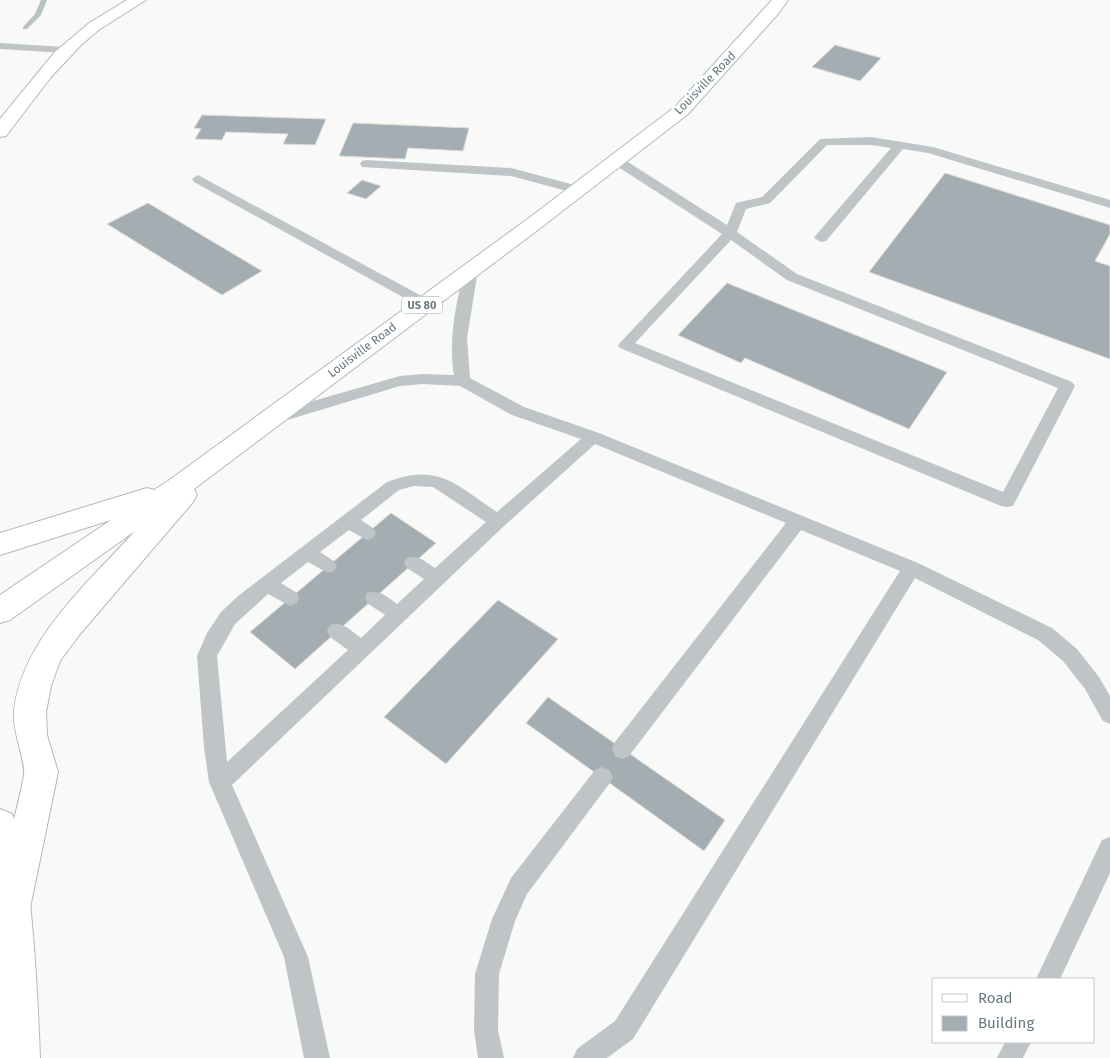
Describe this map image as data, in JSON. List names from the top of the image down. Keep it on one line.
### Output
{"streets":{"main road":["Louisville Road","US 80"]},"legend":["Road","Building"]}
